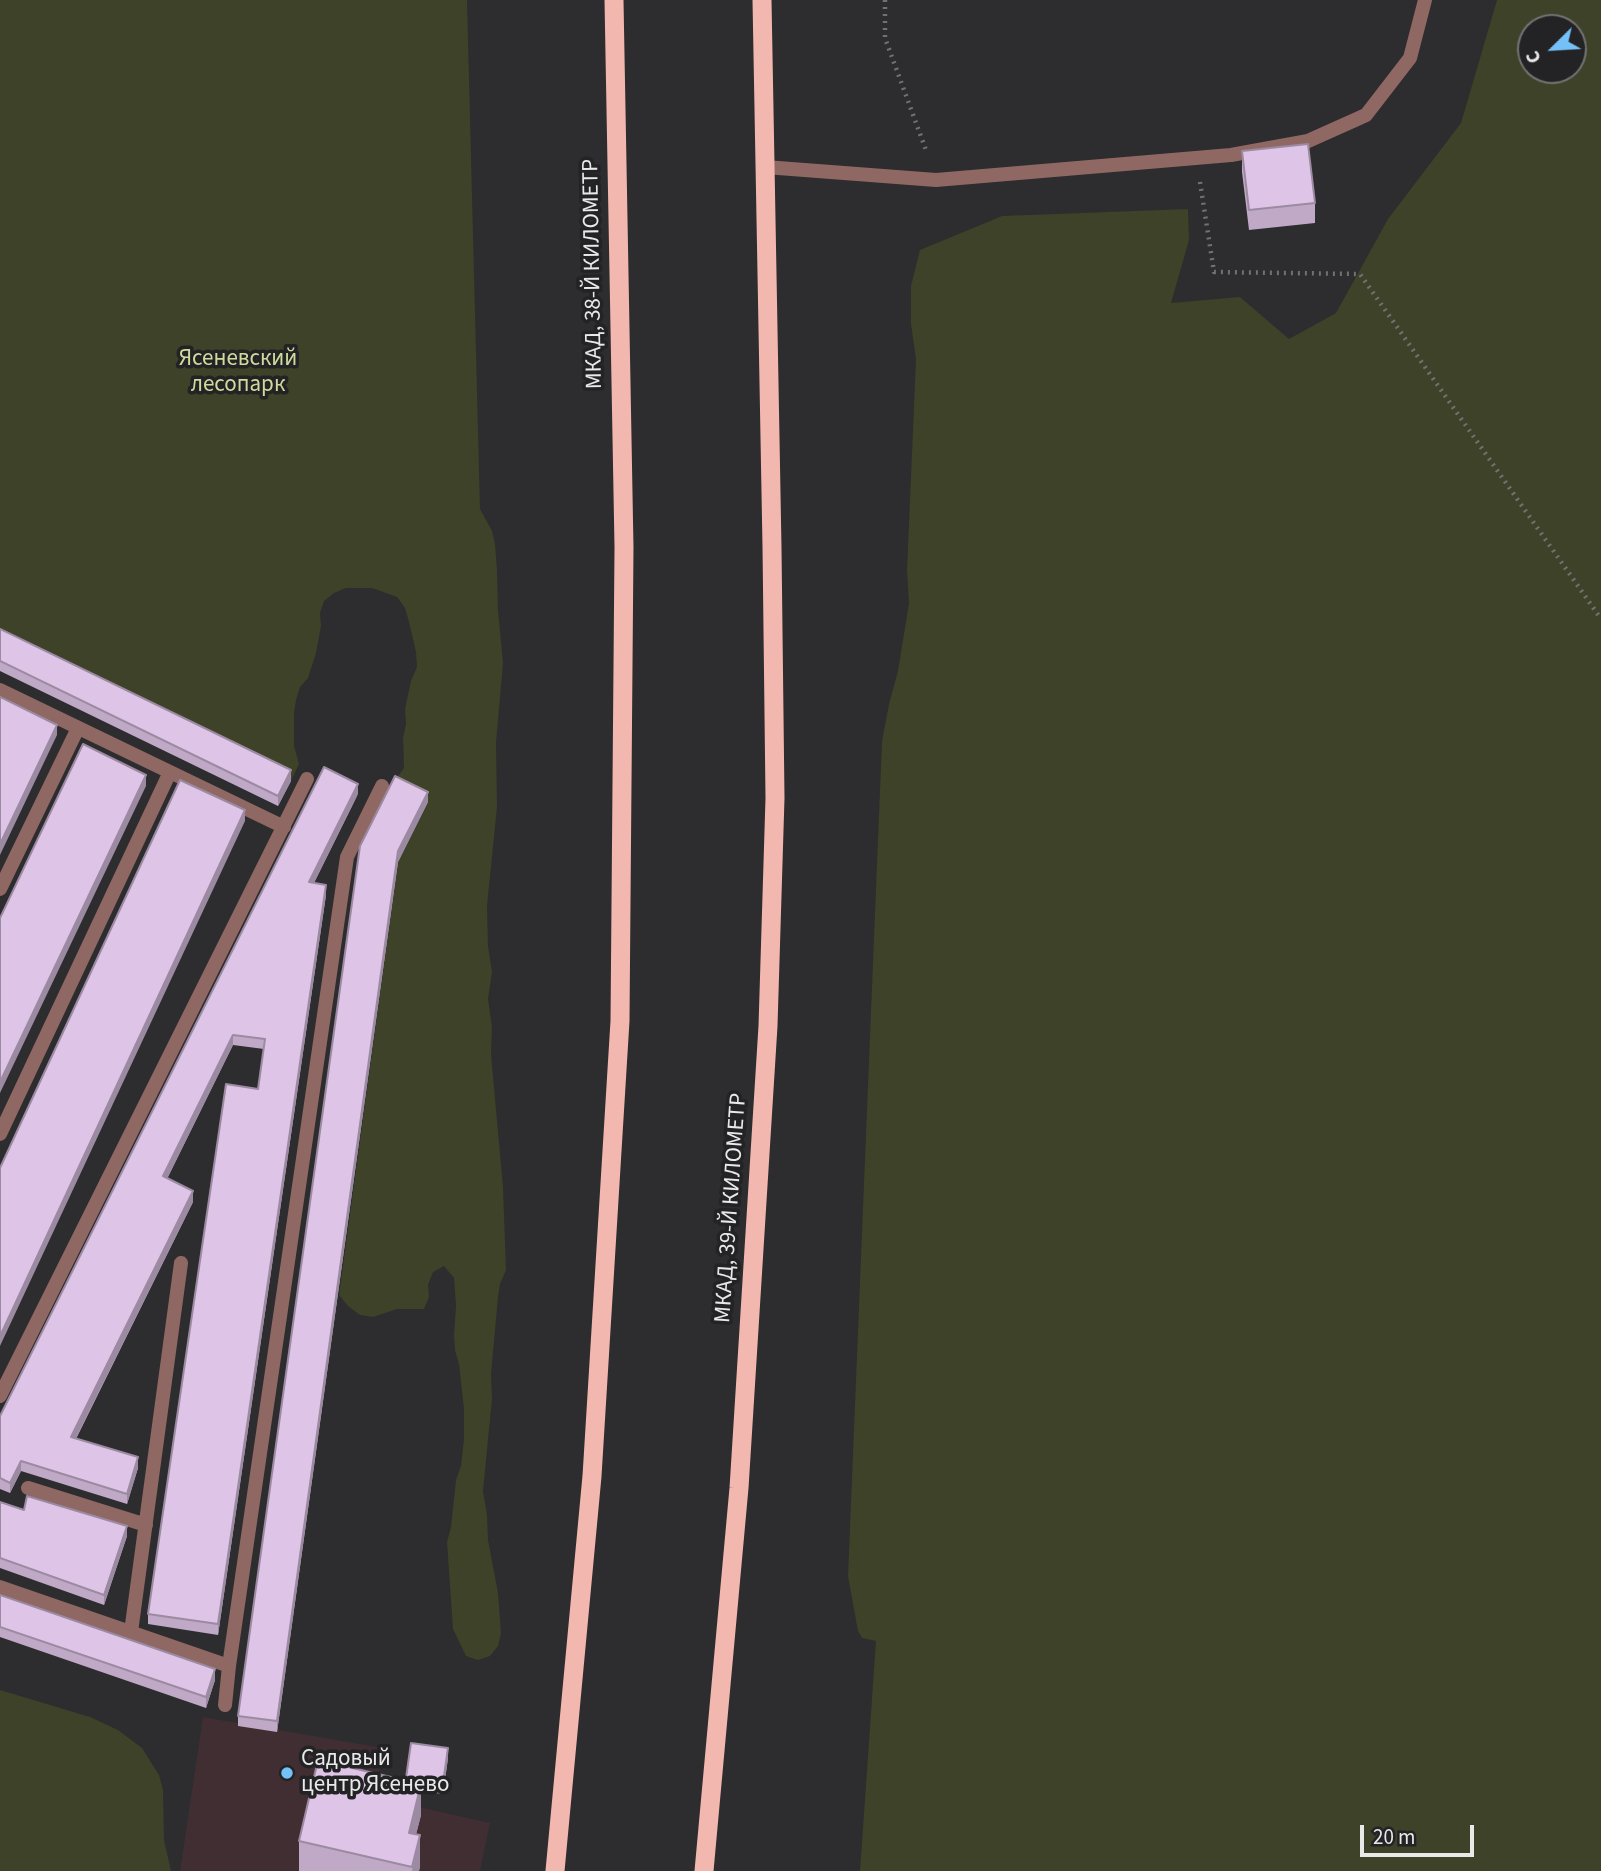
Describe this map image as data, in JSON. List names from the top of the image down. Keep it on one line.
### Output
{"streets":{"highway":["МКАД, 38-Й КИЛОМЕТР","МКАД, 39-Й КИЛОМЕТР"]},"parks":["Ясеневский лесопарк"],"places":["Садовый центр Ясенево"],"scale_bar":"20 m","north":"bottom left"}
